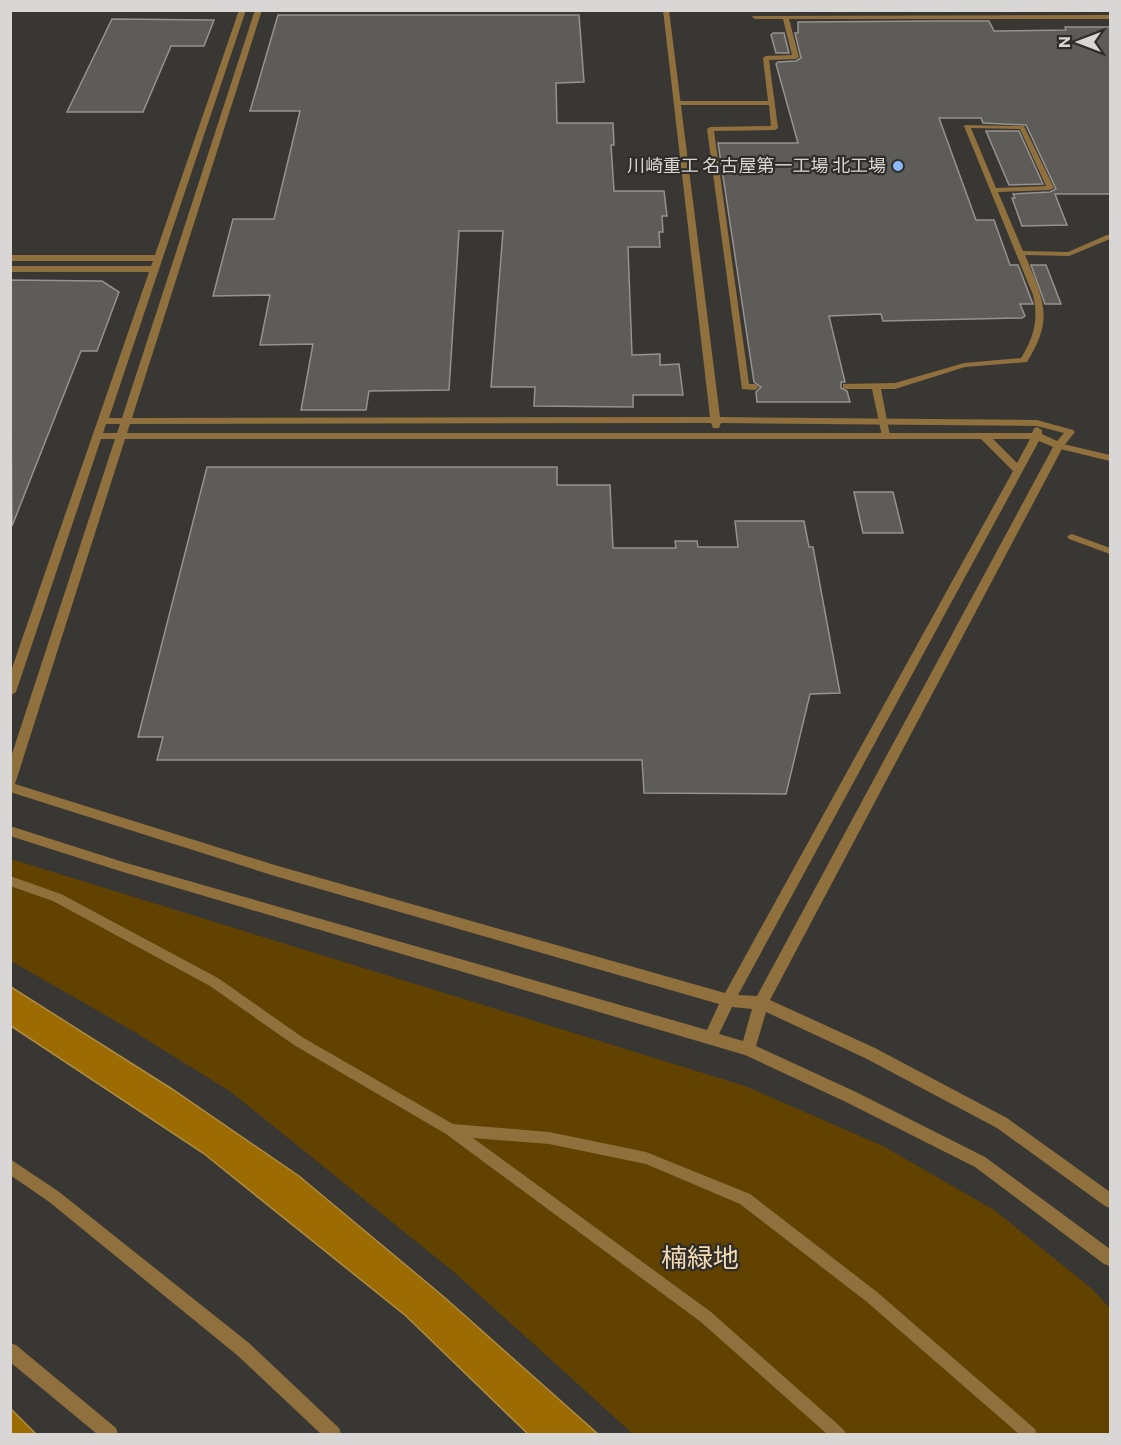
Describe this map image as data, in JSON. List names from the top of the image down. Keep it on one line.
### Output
{"parks":["楠緑地"],"places":["川崎重工 名古屋第一工場 北工場"],"north":"left"}
